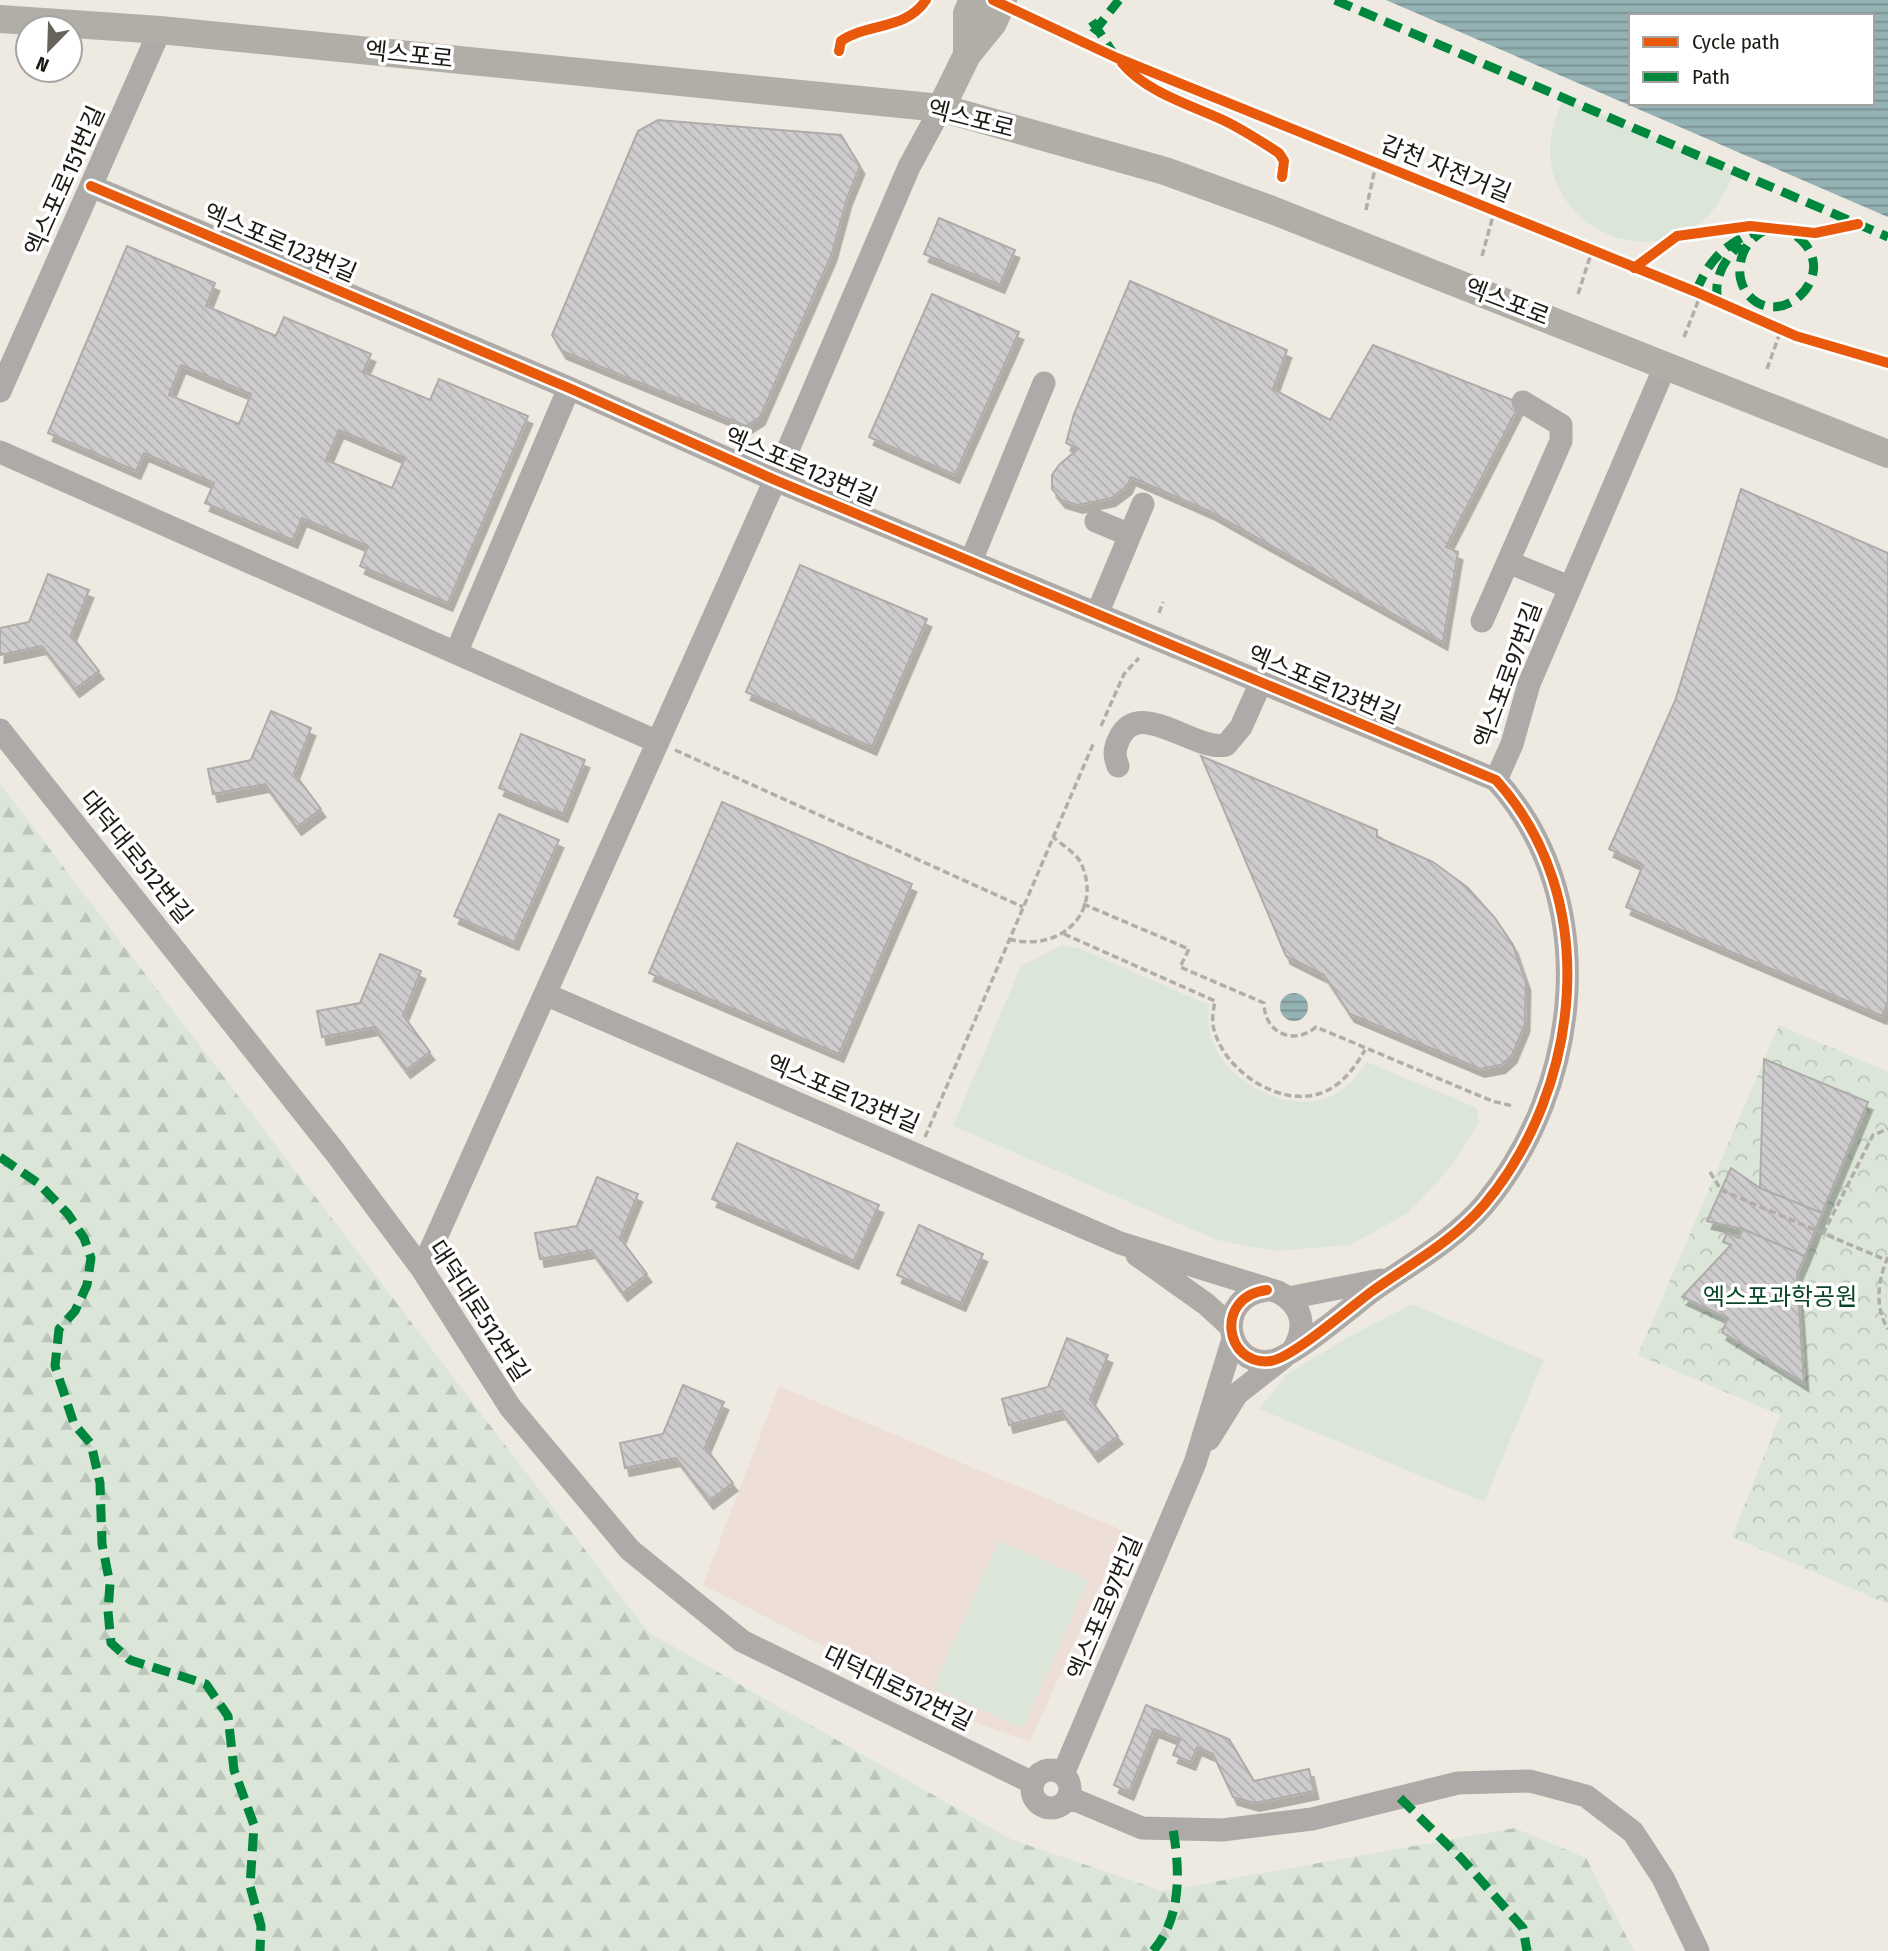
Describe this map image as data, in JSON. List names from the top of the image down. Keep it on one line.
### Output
{"streets":{"main road":["엑스포로"],"street":["엑스포로151번길","엑스포로123번길","엑스포로97번길","대덕대로512번길"],"cycle path":["갑천 자전거길"]},"crossings":[["엑스포로","엑스포로151번길"],["엑스포로","엑스포로123번길"],["엑스포로","엑스포로97번길"],["엑스포로151번길","엑스포로123번길"],["엑스포로123번길","엑스포로97번길"],["엑스포로123번길","대덕대로512번길"],["엑스포로97번길","대덕대로512번길"]],"parks":["엑스포과학공원"],"legend":["Cycle path","Path"],"north":"bottom left"}
